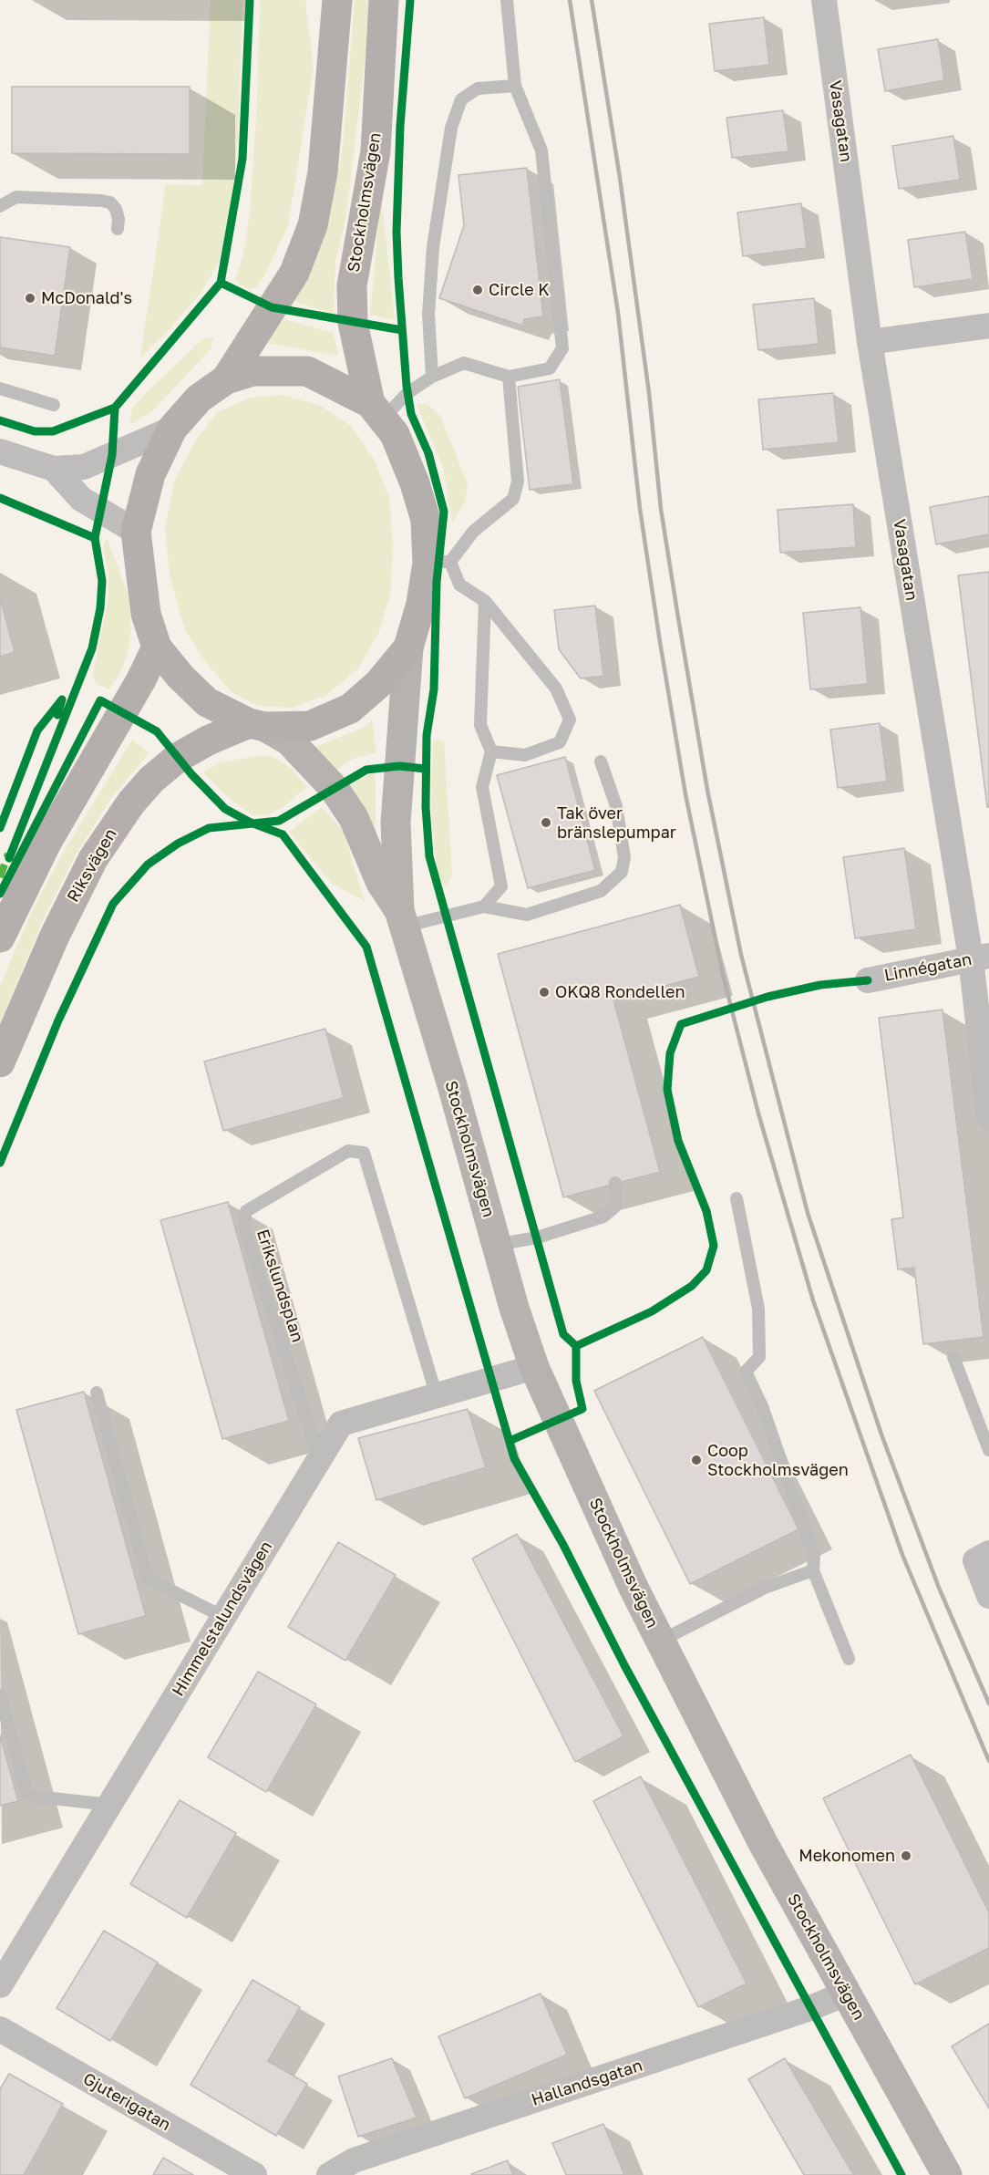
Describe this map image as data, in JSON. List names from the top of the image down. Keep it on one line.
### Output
{"streets":{"highway":["Stockholmsvägen","Riksvägen"],"street":["Vasagatan","Linnégatan","Himmelstalundsvägen","Hallandsgatan","Gjuterigatan"],"lane":["Erikslundsplan"]},"crossings":[["Vasagatan","Linnégatan"],["Stockholmsvägen","Riksvägen"],["Stockholmsvägen","Himmelstalundsvägen"],["Stockholmsvägen","Hallandsgatan"],["Erikslundsplan","Himmelstalundsvägen"]],"places":["Circle K","McDonald's","Tak över bränslepumpar","OKQ8 Rondellen","Coop Stockholmsvägen","Mekonomen"]}
